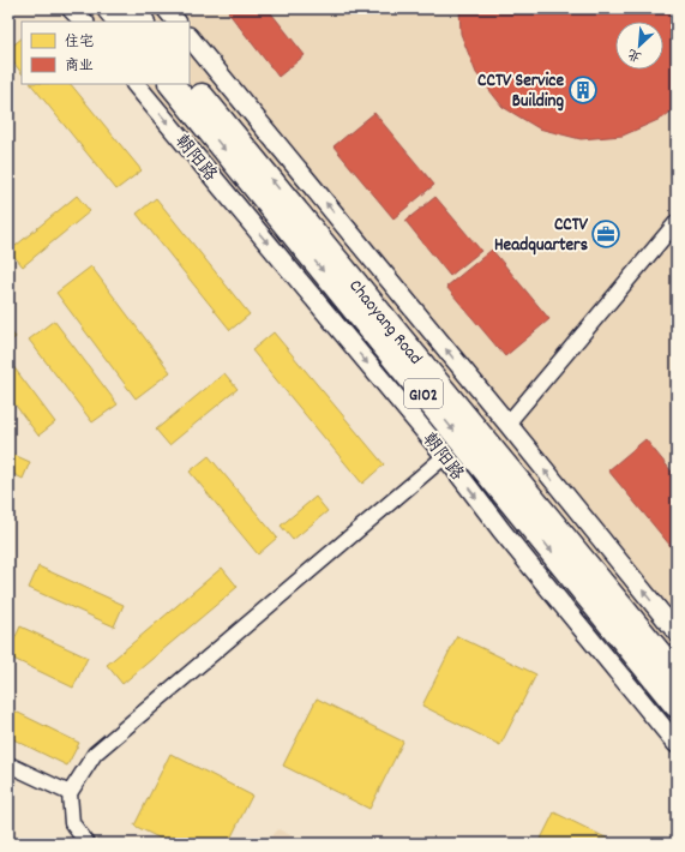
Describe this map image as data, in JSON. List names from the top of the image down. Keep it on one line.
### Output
{"streets":{"highway":["朝阳路","Chaoyang Road","G102"]},"one_way":["Chaoyang Road"],"places":{"building":["CCTV Service Building"],"office":["CCTV Headquarters"]},"legend":["住宅","商业"],"north":"bottom left"}
